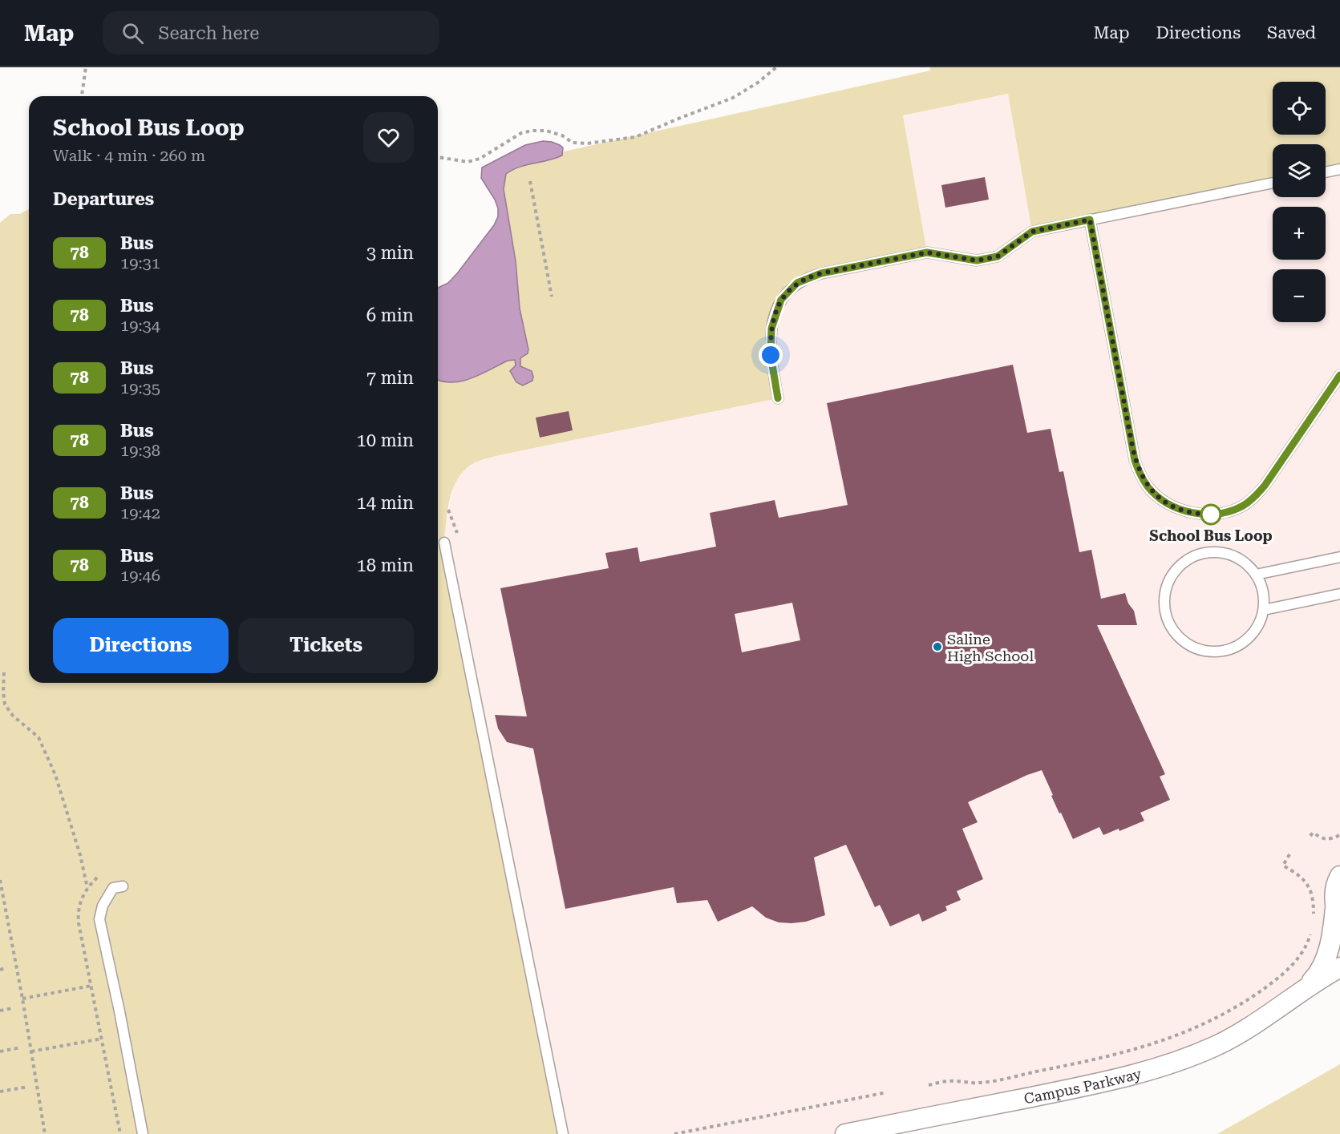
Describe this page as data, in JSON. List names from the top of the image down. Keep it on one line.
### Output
{"streets":{"street":["Campus Parkway"]},"places":["School Bus Loop","Saline High School"],"lines":["bus line 78"],"page":{"header":"Map","search":"Search here","nav":["Map","Directions","Saved"],"map_buttons":["+","−"],"heading":[["School Bus Loop","Walk · 4 min · 260 m"],"Departures"],"list":[{"mark":"78","name":"Bus","note":"19:31","value":"3 min"},{"mark":"78","name":"Bus","note":"19:34","value":"6 min"},{"mark":"78","name":"Bus","note":"19:35","value":"7 min"},{"mark":"78","name":"Bus","note":"19:38","value":"10 min"},{"mark":"78","name":"Bus","note":"19:42","value":"14 min"},{"mark":"78","name":"Bus","note":"19:46","value":"18 min"}],"buttons":["Directions","Tickets"]}}
